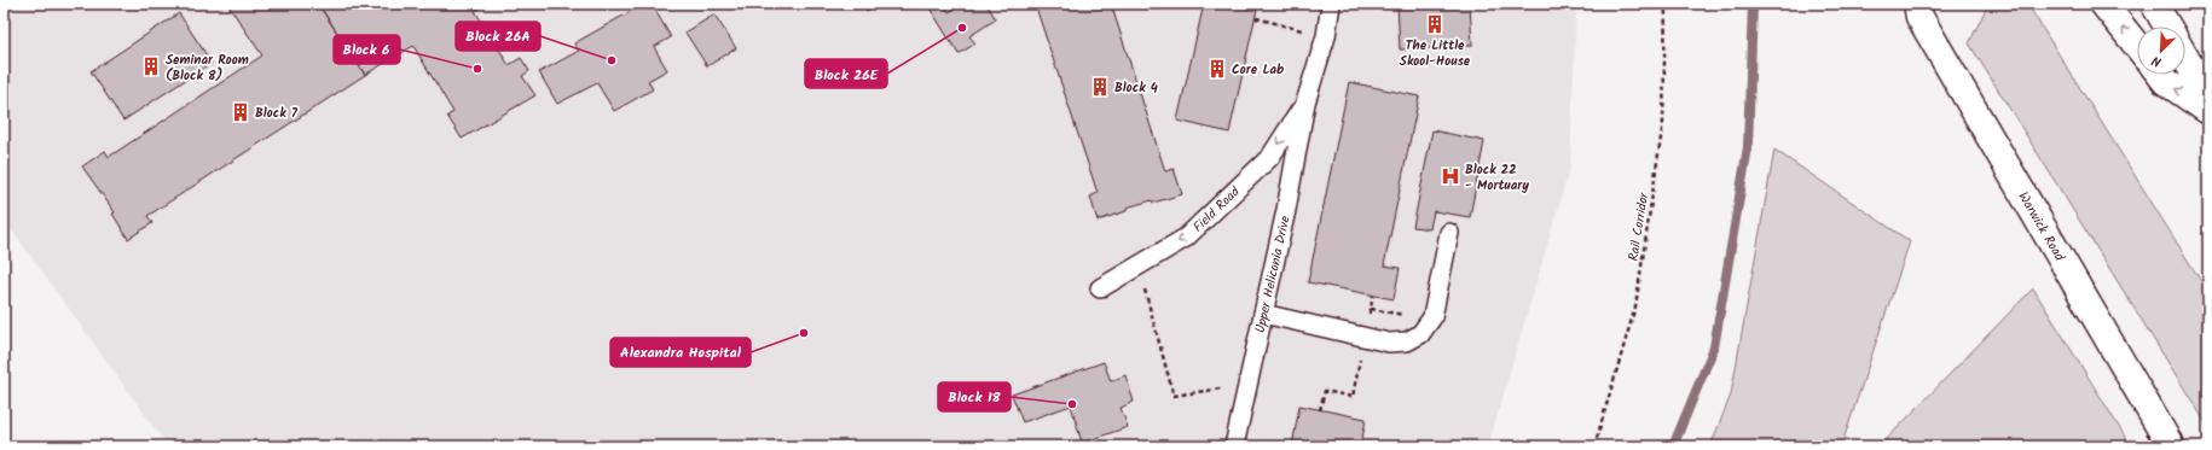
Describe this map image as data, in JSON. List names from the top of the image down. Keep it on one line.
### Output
{"streets":{"main road":["Warwick Road"],"lane":["Field Road","Upper Heliconia Drive"],"path":["Rail Corridor"]},"crossings":[["Field Road","Upper Heliconia Drive"]],"one_way":["Field Road"],"places":{"building":["The Little Skool-House","Seminar Room (Block 8)","Core Lab","Block 4","Block 7"],"other":["Block 26E","Block 26A","Block 6","Alexandra Hospital","Block 18"],"hospital":["Block 22 - Mortuary"]},"north":"bottom left"}
